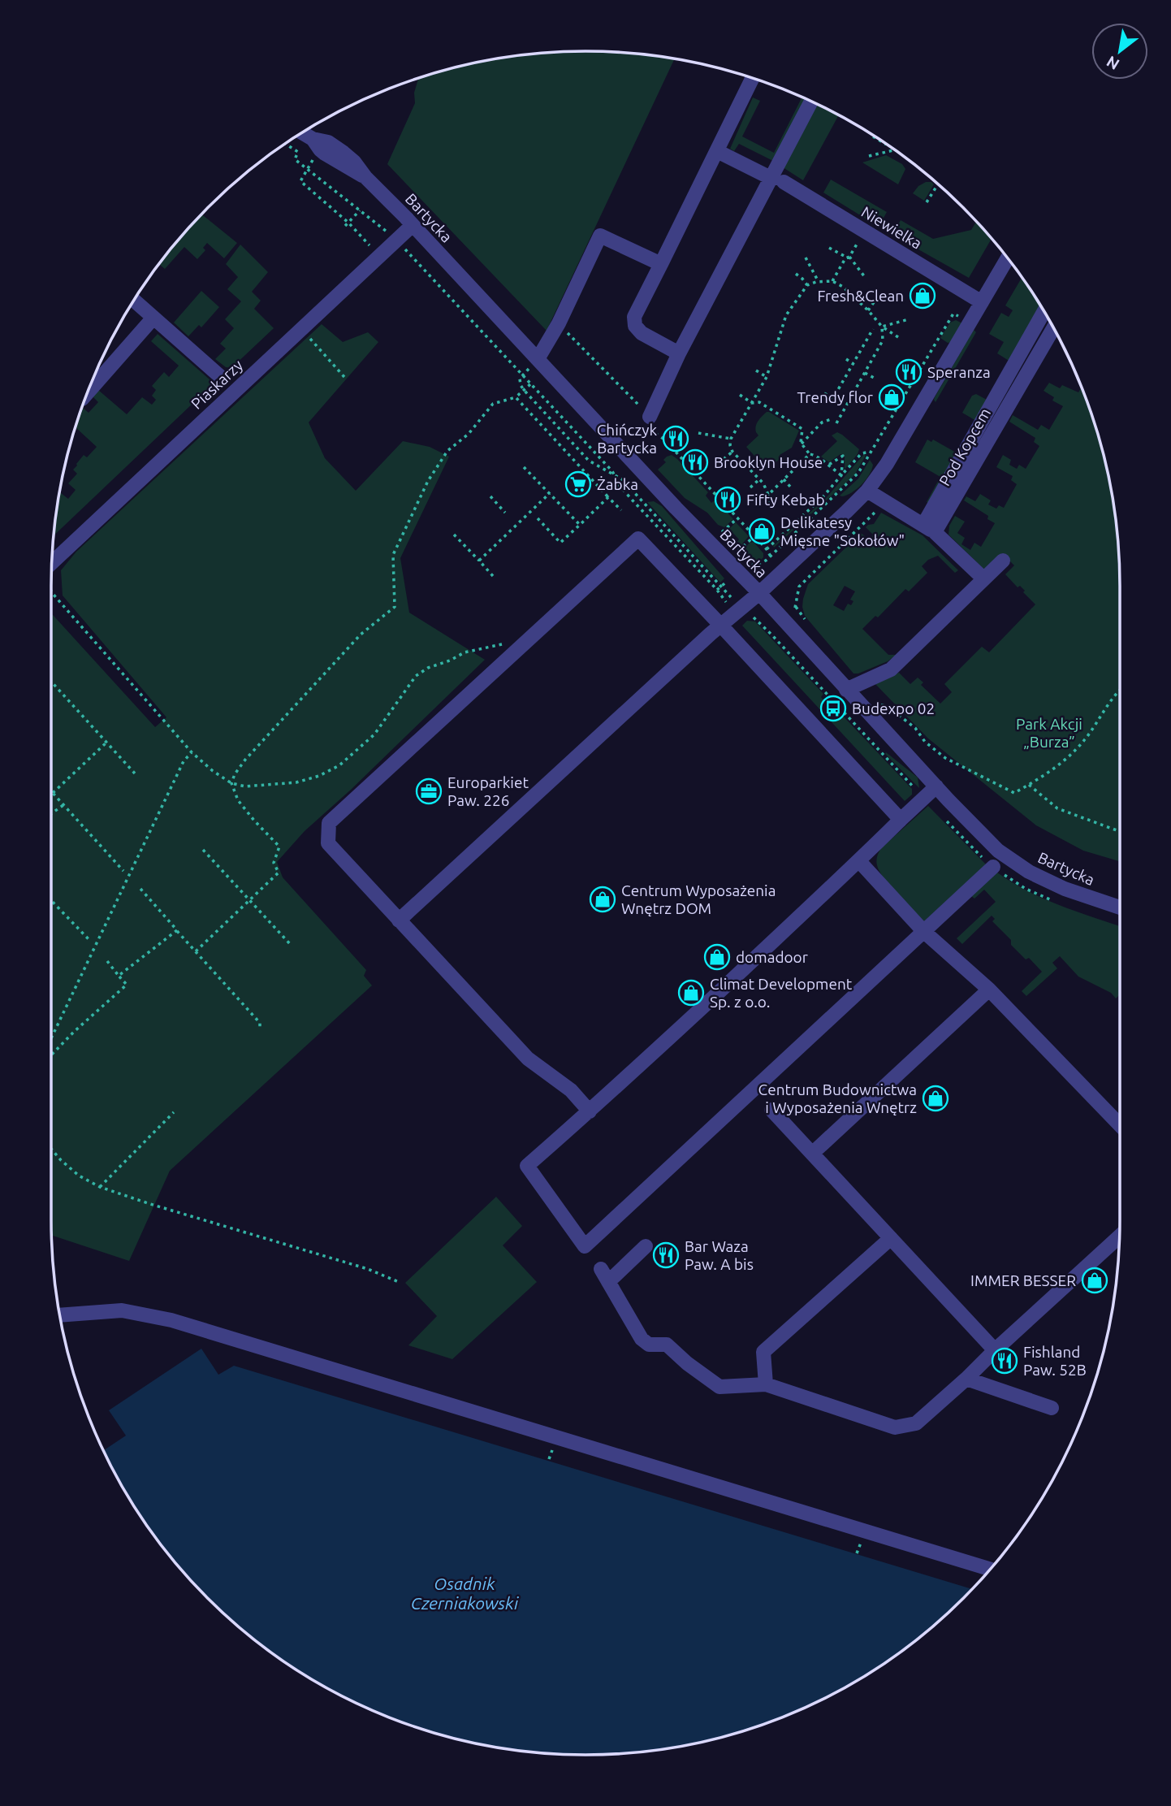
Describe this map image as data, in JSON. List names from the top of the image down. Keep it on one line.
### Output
{"streets":{"street":["Bartycka","Niewielka","Piaskarzy","Pod Kopcem"]},"crossings":[["Bartycka","Piaskarzy"]],"water":["Osadnik Czerniakowski"],"parks":["Park Akcji „Burza”"],"places":{"shop":["Fresh&Clean","Trendy flor","Delikatesy Mięsne \"Sokołów\"","Centrum Wyposażenia Wnętrz DOM","domadoor","Climat Development Sp. z o.o.","Centrum Budownictwa i Wyposażenia Wnętrz","IMMER BESSER"],"restaurant":["Speranza","Chińczyk Bartycka","Brooklyn House","Fifty Kebab","Bar Waza Paw. A bis","Fishland Paw. 52B"],"supermarket":["Żabka"],"bus stop":["Budexpo 02"],"office":["Europarkiet Paw. 226"]},"north":"bottom left"}
